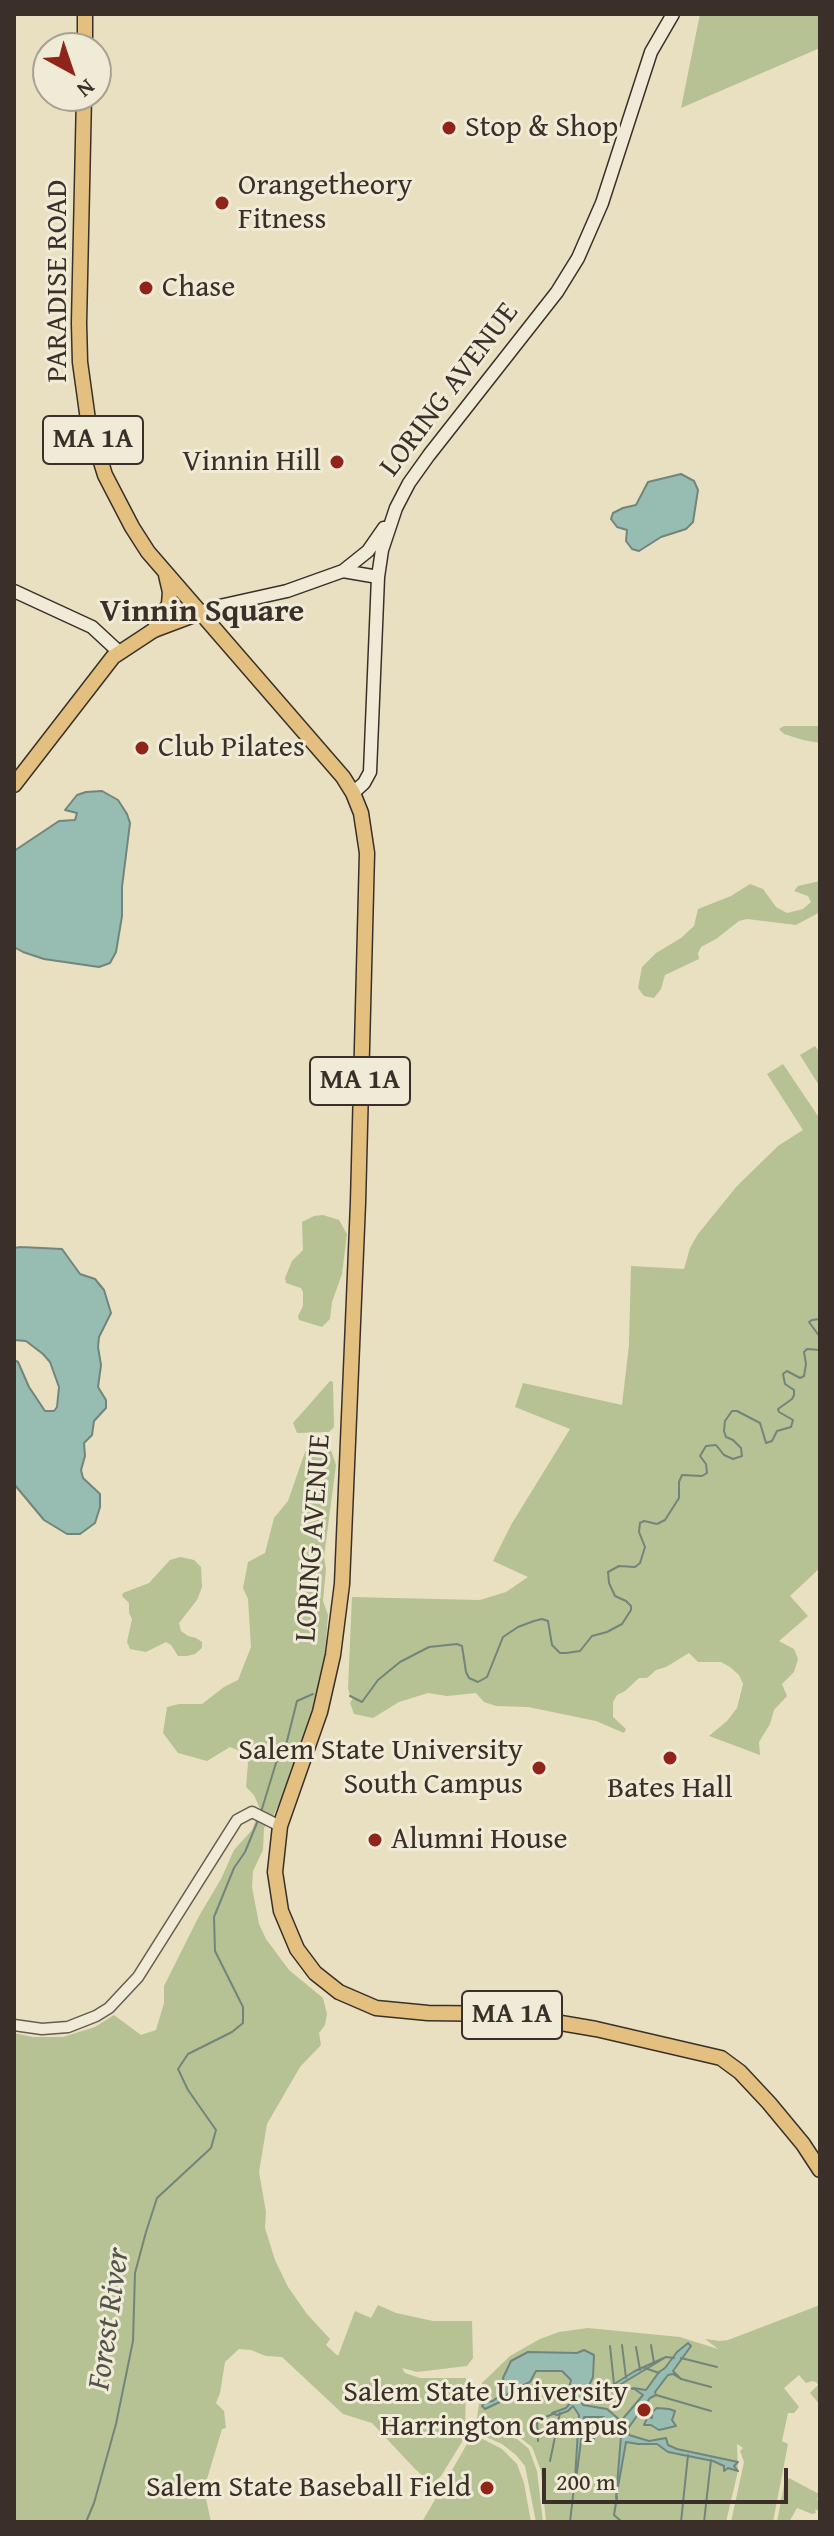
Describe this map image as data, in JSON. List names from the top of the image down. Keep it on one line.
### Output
{"streets":{"main road":["PARADISE ROAD","LORING AVENUE","MA 1A"]},"crossings":[["PARADISE ROAD","LORING AVENUE"]],"districts":["Vinnin Square"],"water":["Forest River"],"places":["Stop & Shop","Orangetheory Fitness","Chase","Vinnin Hill","Club Pilates","Bates Hall","Salem State University South Campus","Alumni House","Salem State University Harrington Campus","Salem State Baseball Field"],"scale_bar":"200 m","north":"bottom right"}
